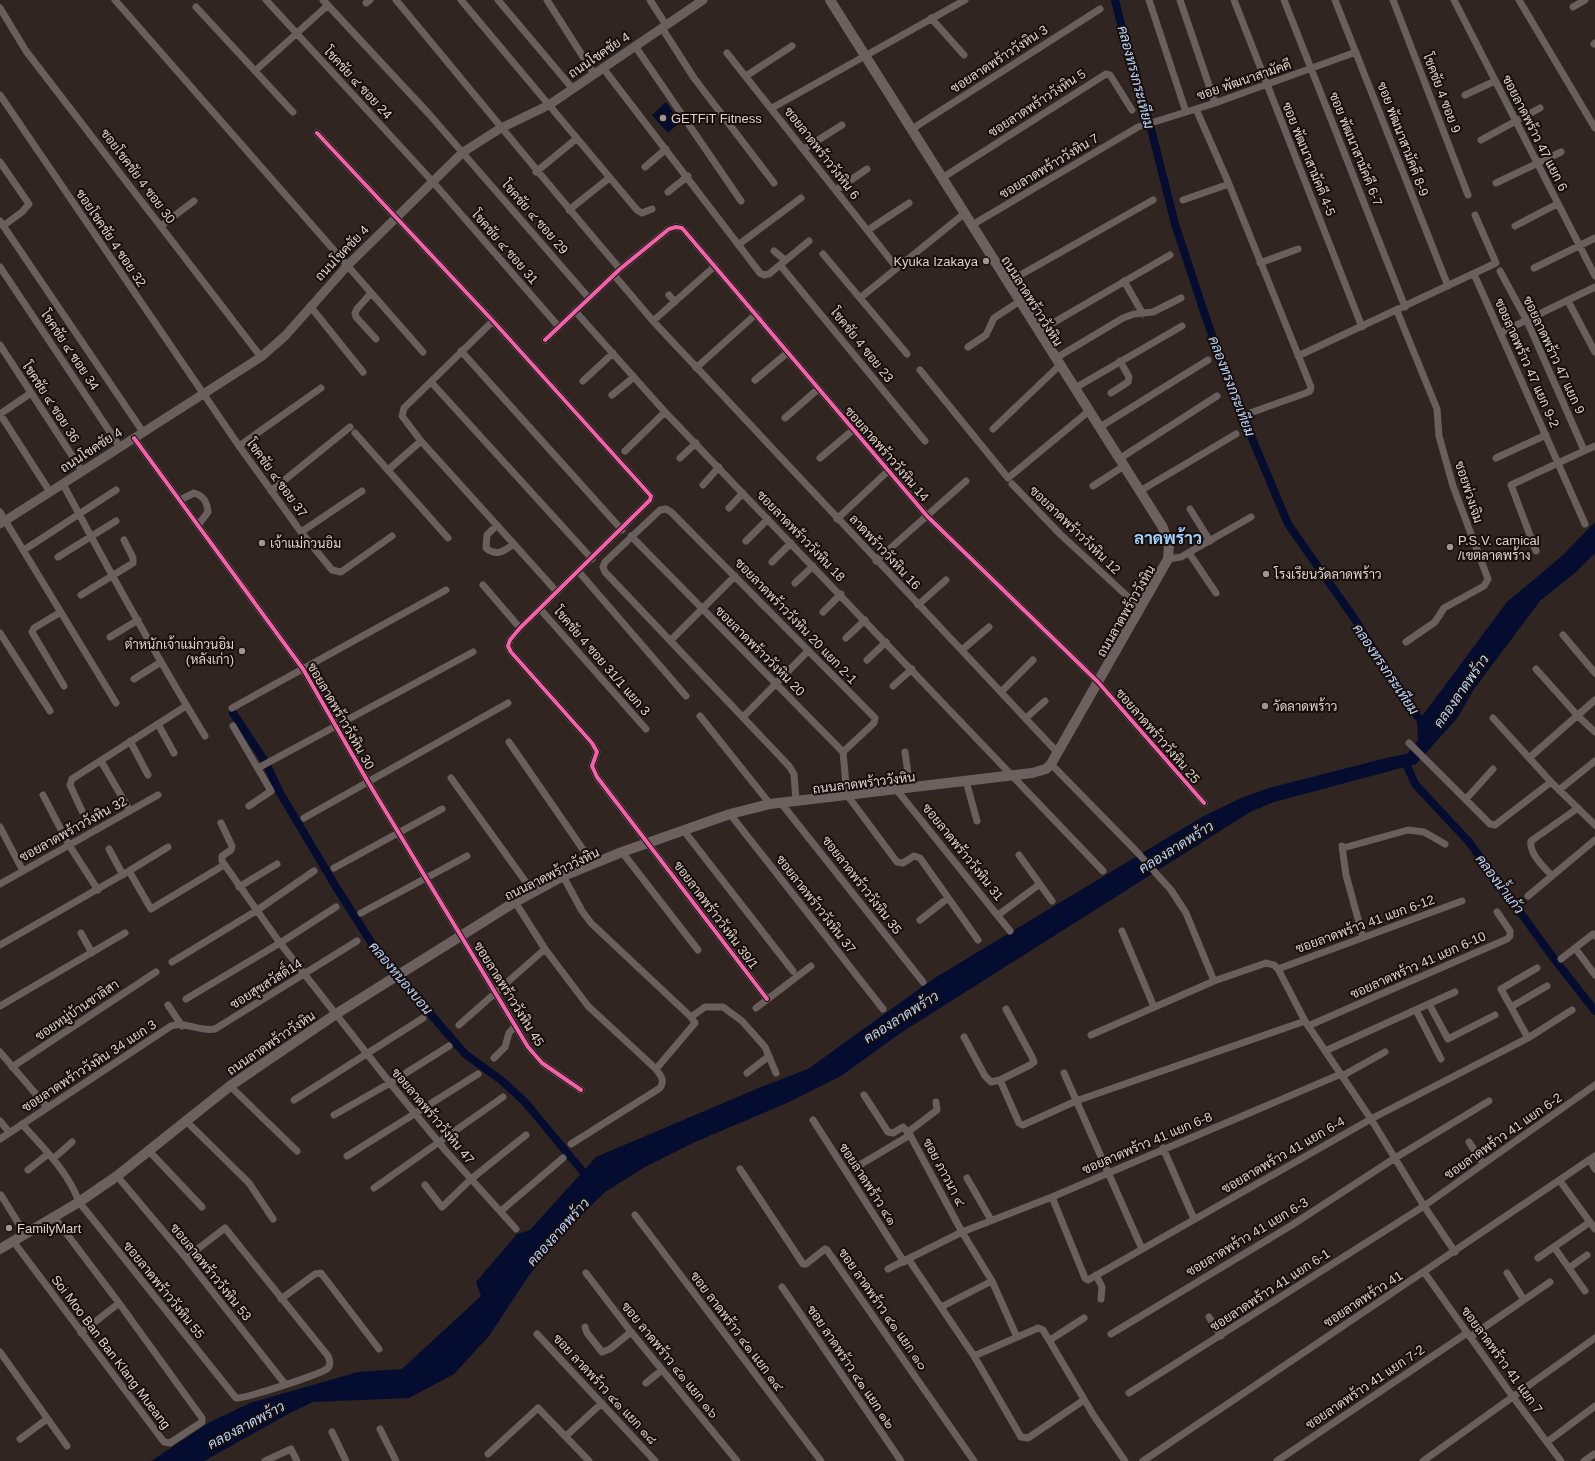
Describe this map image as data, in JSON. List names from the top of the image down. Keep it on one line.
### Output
{"streets":{"main road":["ถนนลาดพร้าววังหิน"],"street":["ถนนโชคชัย 4","ซอยลาดพร้าววังหิน 3","ซอย พัฒนาสามัคคี","โชคชัย ๔ ซอย 24","โชคชัย 4 ซอย 9","ซอยลาดพร้าววังหิน 5","ซอยลาดพร้าว 47 แยก 6","ซอย พัฒนาสามัคคี 8-9","ซอย พัฒนาสามัคคี 6-7","ซอยลาดพร้าววังหิน 6","ซอย พัฒนาสามัคคี 4-5","ซอยลาดพร้าววังหิน 7","ซอยโชคชัย 4 ซอย 30","โชคชัย ๔ ซอย 29","ซอยโชคชัย 4 ซอย 32","โชคชัย ๔ ซอย 31","โชคชัย 4 ซอย 23","โชคชัย ๔ ซอย 34","ซอยลาดพร้าว 47 แยก 9","ซอยลาดพร้าว 47 แยก 9-2","โชคชัย ๔ ซอย 36","ซอยลาดพร้าววังหิน 14","โชคชัย ๔ ซอย 37","ซอยพ่วงเจิม","ซอยลาดพร้าววังหิน 12","ซอยลาดพร้าววังหิน 18","ลาดพร้าววังหิน 16","ซอยลาดพร้าววังหิน 20 แยก 2-1","ซอยลาดพร้าววังหิน 20","โชคชัย 4 ซอย 31/1 แยก 3","ซอยลาดพร้าววังหิน 30","ซอยลาดพร้าววังหิน 25","ซอยลาดพร้าววังหิน 32","ซอยลาดพร้าววังหิน 31","ซอยลาดพร้าววังหิน 35","ซอยลาดพร้าววังหิน 37","ซอยลาดพร้าววังหิน 39/1","ซอยลาดพร้าว 41 แยก 6-12","ซอยลาดพร้าว 41 แยก 6-10","ซอยสุขสวัสดิ์14","ซอยลาดพร้าววังหิน 45","ซอยหมู่บ้านชาลิสา","ซอยลาดพร้าววังหิน 34 แยก 3","ซอยลาดพร้าววังหิน 47","ซอยลาดพร้าว 41 แยก 6-2","ซอยลาดพร้าว 41 แยก 6-8","ซอยลาดพร้าว 41 แยก 6-4","ซอย ภาวนา ๔","ซอยลาดพร้าว ๔๑","ซอยลาดพร้าว 41 แยก 6-3","ซอยลาดพร้าววังหิน 53","ซอยลาดพร้าววังหิน 55","ซอยลาดพร้าว 41 แยก 6-1","ซอยลาดพร้าว 41","ซอย ลาดพร้าว ๔๑ แยก ๑๐","ซอย ลาดพร้าว ๔๑ แยก ๑๔","Soi Moo Ban Ban Klang Mueang","ซอย ลาดพร้าว ๔๑ แยก ๑๖","ซอยลาดพร้าว 41 แยก 7","ซอย ลาดพร้าว ๔๑ แยก ๑๒","ซอยลาดพร้าว 41 แยก 7-2","ซอย ลาดพร้าว ๔๑ แยก ๑๘"]},"crossings":[["ถนนโชคชัย 4","โชคชัย ๔ ซอย 24"],["ถนนโชคชัย 4","ซอยโชคชัย 4 ซอย 30"],["ถนนโชคชัย 4","โชคชัย ๔ ซอย 29"],["ถนนโชคชัย 4","ซอยโชคชัย 4 ซอย 32"],["ถนนโชคชัย 4","โชคชัย ๔ ซอย 31"],["ถนนโชคชัย 4","โชคชัย ๔ ซอย 34"],["ถนนโชคชัย 4","โชคชัย ๔ ซอย 36"],["ถนนโชคชัย 4","โชคชัย ๔ ซอย 37"],["ถนนโชคชัย 4","ซอยลาดพร้าววังหิน 30"],["ซอยลาดพร้าววังหิน 3","ถนนลาดพร้าววังหิน"],["ซอย พัฒนาสามัคคี","ซอย พัฒนาสามัคคี 8-9"],["ซอย พัฒนาสามัคคี","ซอย พัฒนาสามัคคี 6-7"],["ซอย พัฒนาสามัคคี","ซอย พัฒนาสามัคคี 4-5"],["ซอย พัฒนาสามัคคี","ซอยลาดพร้าววังหิน 7"],["โชคชัย ๔ ซอย 24","โชคชัย ๔ ซอย 31"],["ซอยลาดพร้าววังหิน 5","ถนนลาดพร้าววังหิน"],["ซอยลาดพร้าววังหิน 7","ถนนลาดพร้าววังหิน"],["ซอยโชคชัย 4 ซอย 32","โชคชัย ๔ ซอย 37"],["ถนนลาดพร้าววังหิน","ซอยลาดพร้าววังหิน 14"],["ถนนลาดพร้าววังหิน","ซอยลาดพร้าววังหิน 12"],["ถนนลาดพร้าววังหิน","ซอยลาดพร้าววังหิน 18"],["ถนนลาดพร้าววังหิน","ลาดพร้าววังหิน 16"],["ถนนลาดพร้าววังหิน","ซอยลาดพร้าววังหิน 30"],["ถนนลาดพร้าววังหิน","ซอยลาดพร้าววังหิน 25"],["ถนนลาดพร้าววังหิน","ซอยลาดพร้าววังหิน 31"],["ถนนลาดพร้าววังหิน","ซอยลาดพร้าววังหิน 35"],["ถนนลาดพร้าววังหิน","ซอยลาดพร้าววังหิน 37"],["ถนนลาดพร้าววังหิน","ซอยลาดพร้าววังหิน 39/1"],["ถนนลาดพร้าววังหิน","ซอยลาดพร้าววังหิน 45"],["ถนนลาดพร้าววังหิน","ซอยลาดพร้าววังหิน 47"],["ถนนลาดพร้าววังหิน","ซอยลาดพร้าววังหิน 53"],["ถนนลาดพร้าววังหิน","ซอยลาดพร้าววังหิน 55"],["ถนนลาดพร้าววังหิน","Soi Moo Ban Ban Klang Mueang"],["ซอยลาดพร้าววังหิน 14","ซอยลาดพร้าววังหิน 25"],["ซอยลาดพร้าววังหิน 20 แยก 2-1","ซอยลาดพร้าววังหิน 20"],["โชคชัย 4 ซอย 31/1 แยก 3","ซอยลาดพร้าววังหิน 39/1"],["ซอยลาดพร้าววังหิน 30","ซอยลาดพร้าววังหิน 45"],["ซอยสุขสวัสดิ์14","ซอยลาดพร้าววังหิน 34 แยก 3"],["ซอยลาดพร้าววังหิน 34 แยก 3","ซอยลาดพร้าววังหิน 55"],["ซอยลาดพร้าว 41 แยก 6-2","ซอยลาดพร้าว 41 แยก 6-1"],["ซอยลาดพร้าว 41 แยก 6-8","ซอย ภาวนา ๔"],["ซอยลาดพร้าว 41 แยก 6-8","ซอยลาดพร้าว ๔๑"],["ซอยลาดพร้าววังหิน 53","ซอยลาดพร้าววังหิน 55"],["ซอยลาดพร้าว 41","ซอยลาดพร้าว 41 แยก 7"],["ซอยลาดพร้าว 41 แยก 7","ซอยลาดพร้าว 41 แยก 7-2"]],"districts":["ลาดพร้าว"],"water":["คลองทรงกระเทียม","คลองลาดพร้าว","คลองน้ำแก้ว","คลองหนองบอน"],"places":["GETFiT Fitness","Kyuka Izakaya","เจ้าแม่กวนอิม","P.S.V. camical /เขตลาดพร้าง","โรงเรียนวัดลาดพร้าว","ตำหนักเจ้าแม่กวนอิม (หลังเก่า)","วัดลาดพร้าว","FamilyMart"]}
